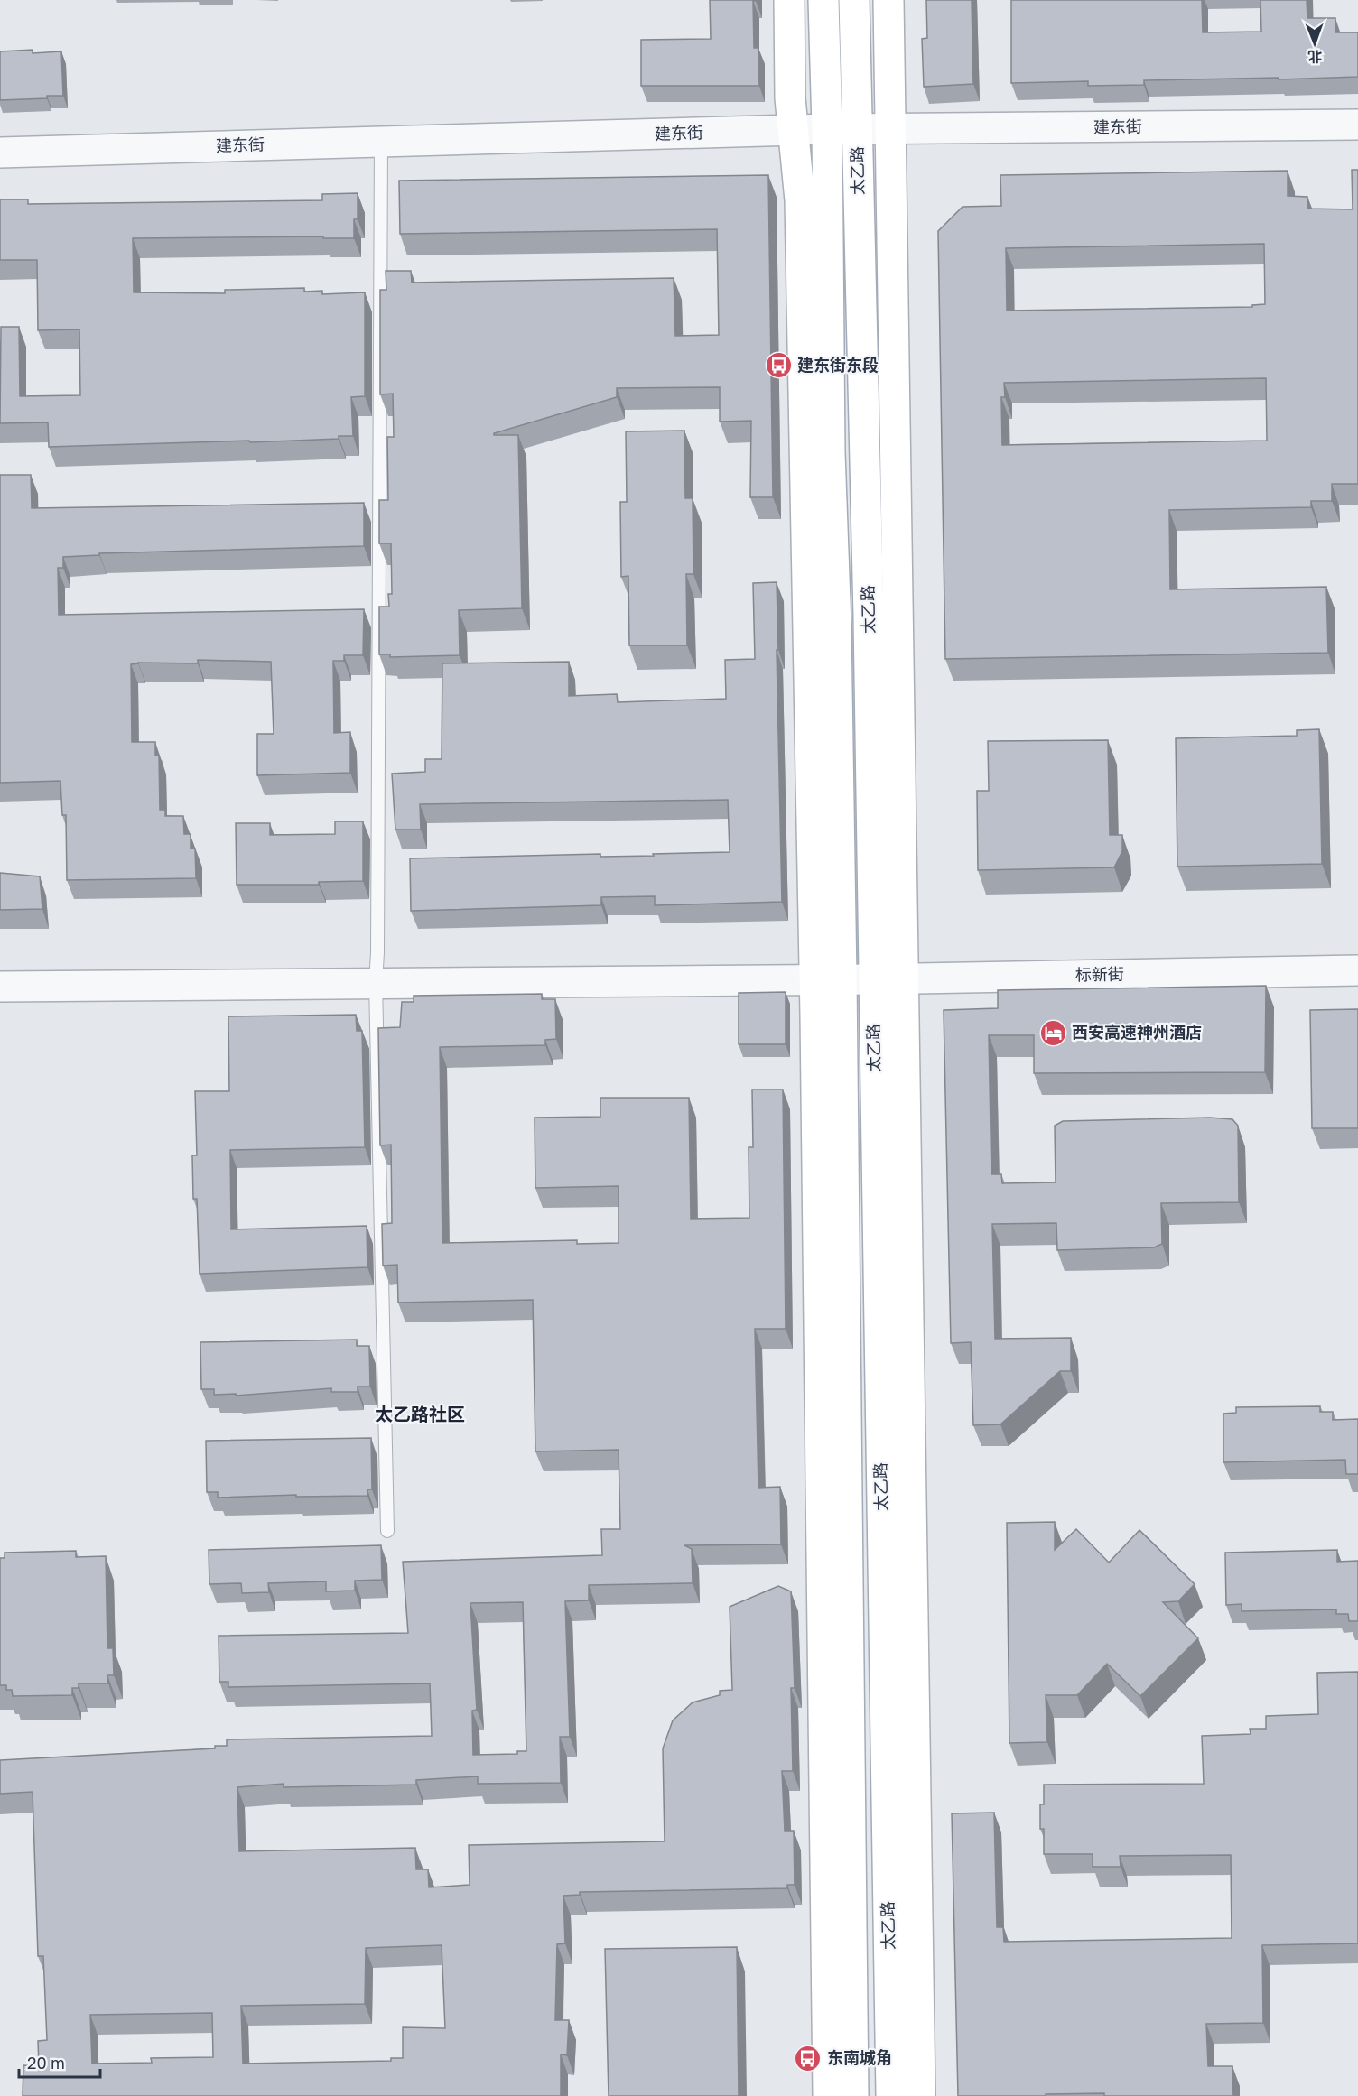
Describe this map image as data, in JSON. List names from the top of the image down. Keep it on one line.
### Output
{"streets":{"main road":["太乙路"],"street":["建东街","标新街"]},"crossings":[["建东街","太乙路"],["太乙路","标新街"]],"districts":["太乙路社区"],"places":{"bus stop":["建东街东段","东南城角"],"hotel":["西安高速神州酒店"]},"scale_bar":"20 m","north":"bottom"}
